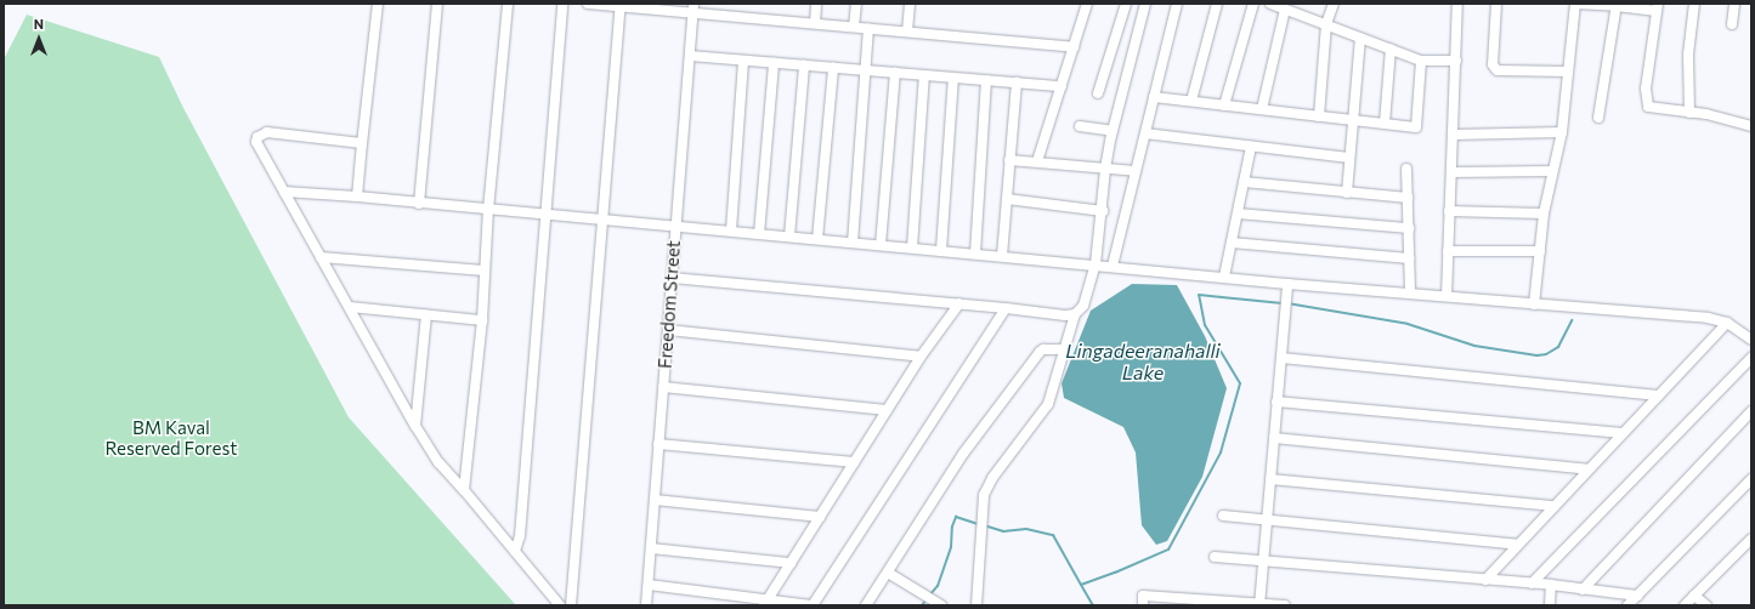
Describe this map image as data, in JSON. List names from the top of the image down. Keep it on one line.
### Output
{"streets":{"street":["Freedom Street"]},"water":["Lingadeeranahalli Lake"],"parks":["BM Kaval Reserved Forest"],"north":"top"}
